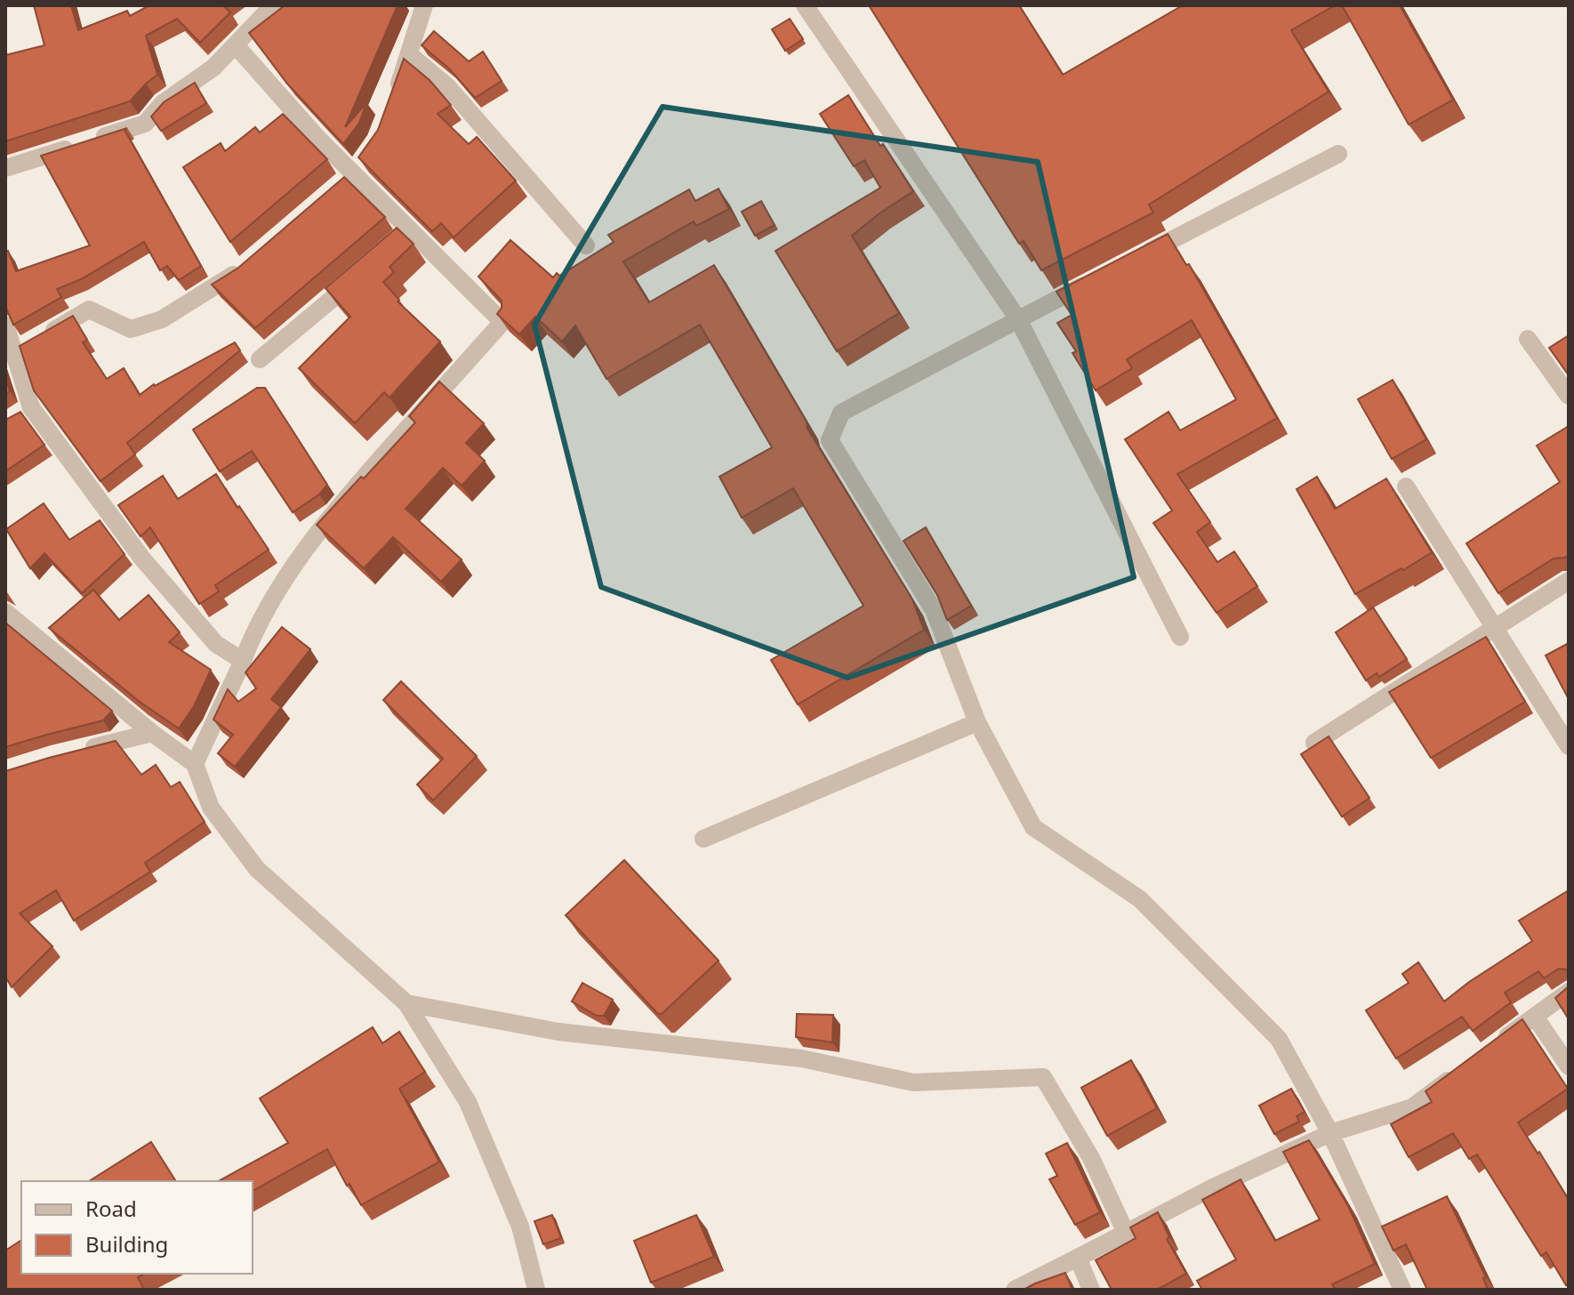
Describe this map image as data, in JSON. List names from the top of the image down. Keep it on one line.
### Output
{"legend":["Road","Building"]}
